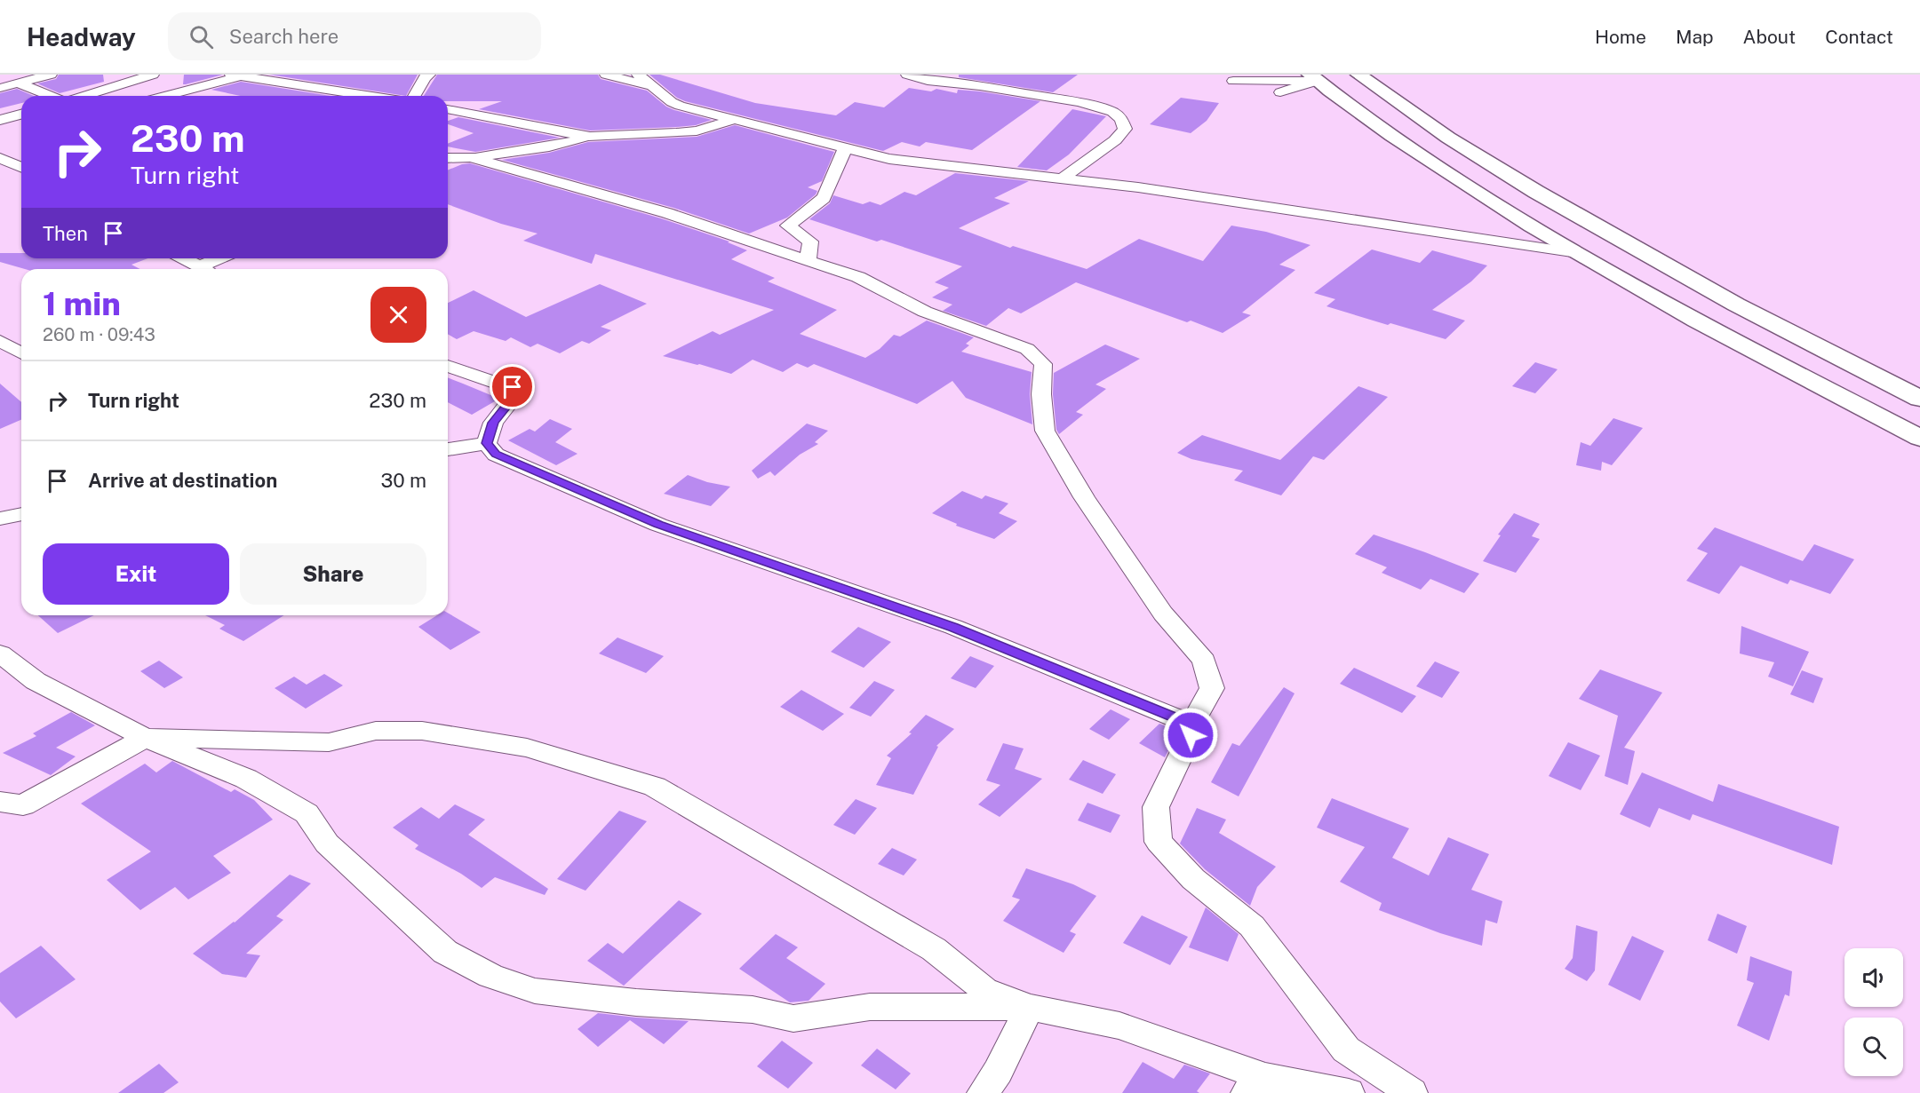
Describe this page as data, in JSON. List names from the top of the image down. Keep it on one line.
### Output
{"page":{"header":"Headway","search":"Search here","nav":["Home","Map","About","Contact"],"turn":["230 m","Turn right"],"then":"Then","heading":["1 min","260 m · 09:43"],"list":[{"name":"Turn right","value":"230 m"},{"name":"Arrive at destination","value":"30 m"}],"buttons":["Exit","Share"]}}
